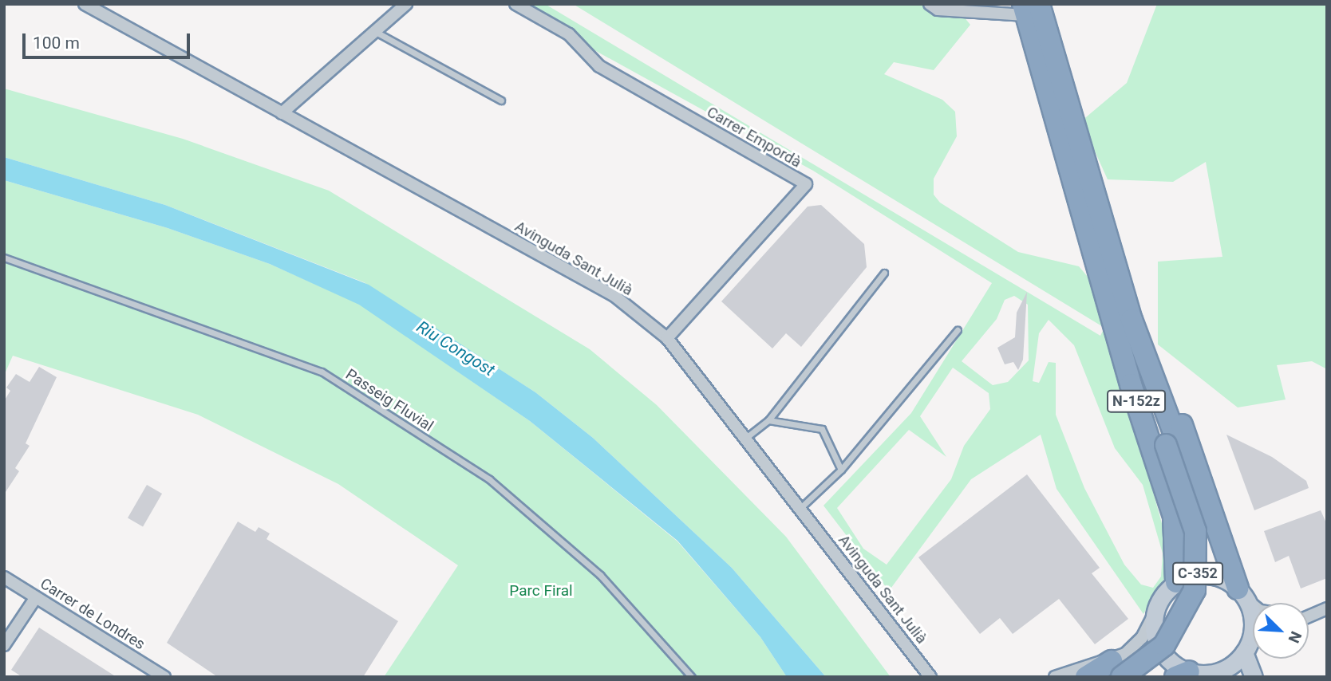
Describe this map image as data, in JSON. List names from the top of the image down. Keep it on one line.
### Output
{"streets":{"highway":["N-152z","C-352"],"street":["Carrer Empordà","Avinguda Sant Julià","Carrer de Londres"],"lane":["Passeig Fluvial"]},"crossings":[["Carrer Empordà","Avinguda Sant Julià"],["N-152z","C-352"]],"water":["Riu Congost"],"parks":["Parc Firal"],"scale_bar":"100 m","north":"bottom right"}
